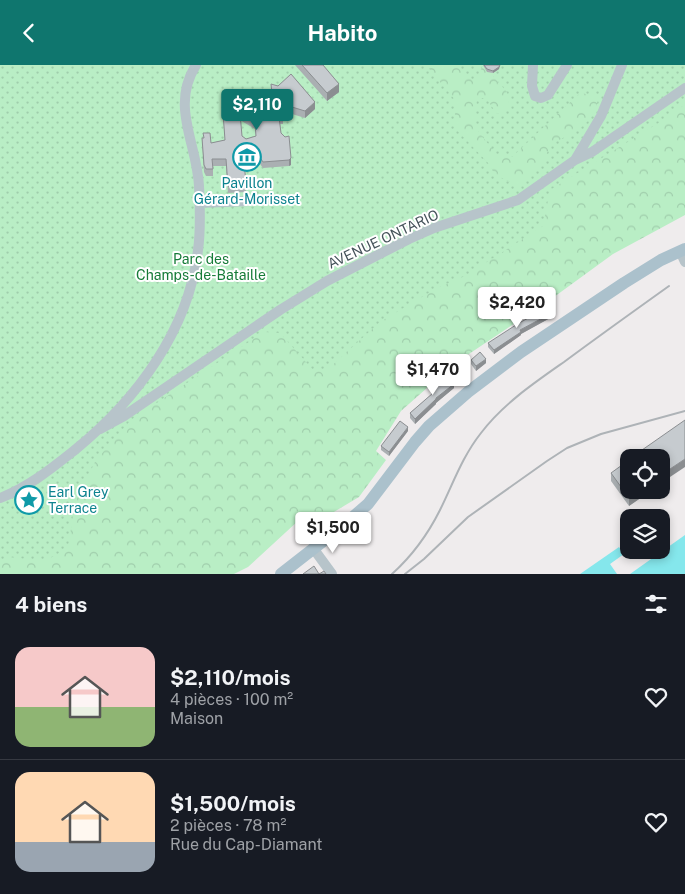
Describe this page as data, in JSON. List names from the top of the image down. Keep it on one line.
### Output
{"streets":{"street":["AVENUE ONTARIO"]},"parks":["Parc des Champs-de-Bataille"],"places":{"museum":["Pavillon Gérard-Morisset"],"place":["Earl Grey Terrace"]},"page":{"header":"Habito","price":["$2,110","$2,420","$1,470","$1,500"],"heading":"4 biens","list":[{"name":"$2,110/mois","note":"4 pièces · 100 m² · Maison"},{"name":"$1,500/mois","note":"2 pièces · 78 m² · Rue du Cap-Diamant"}]}}
